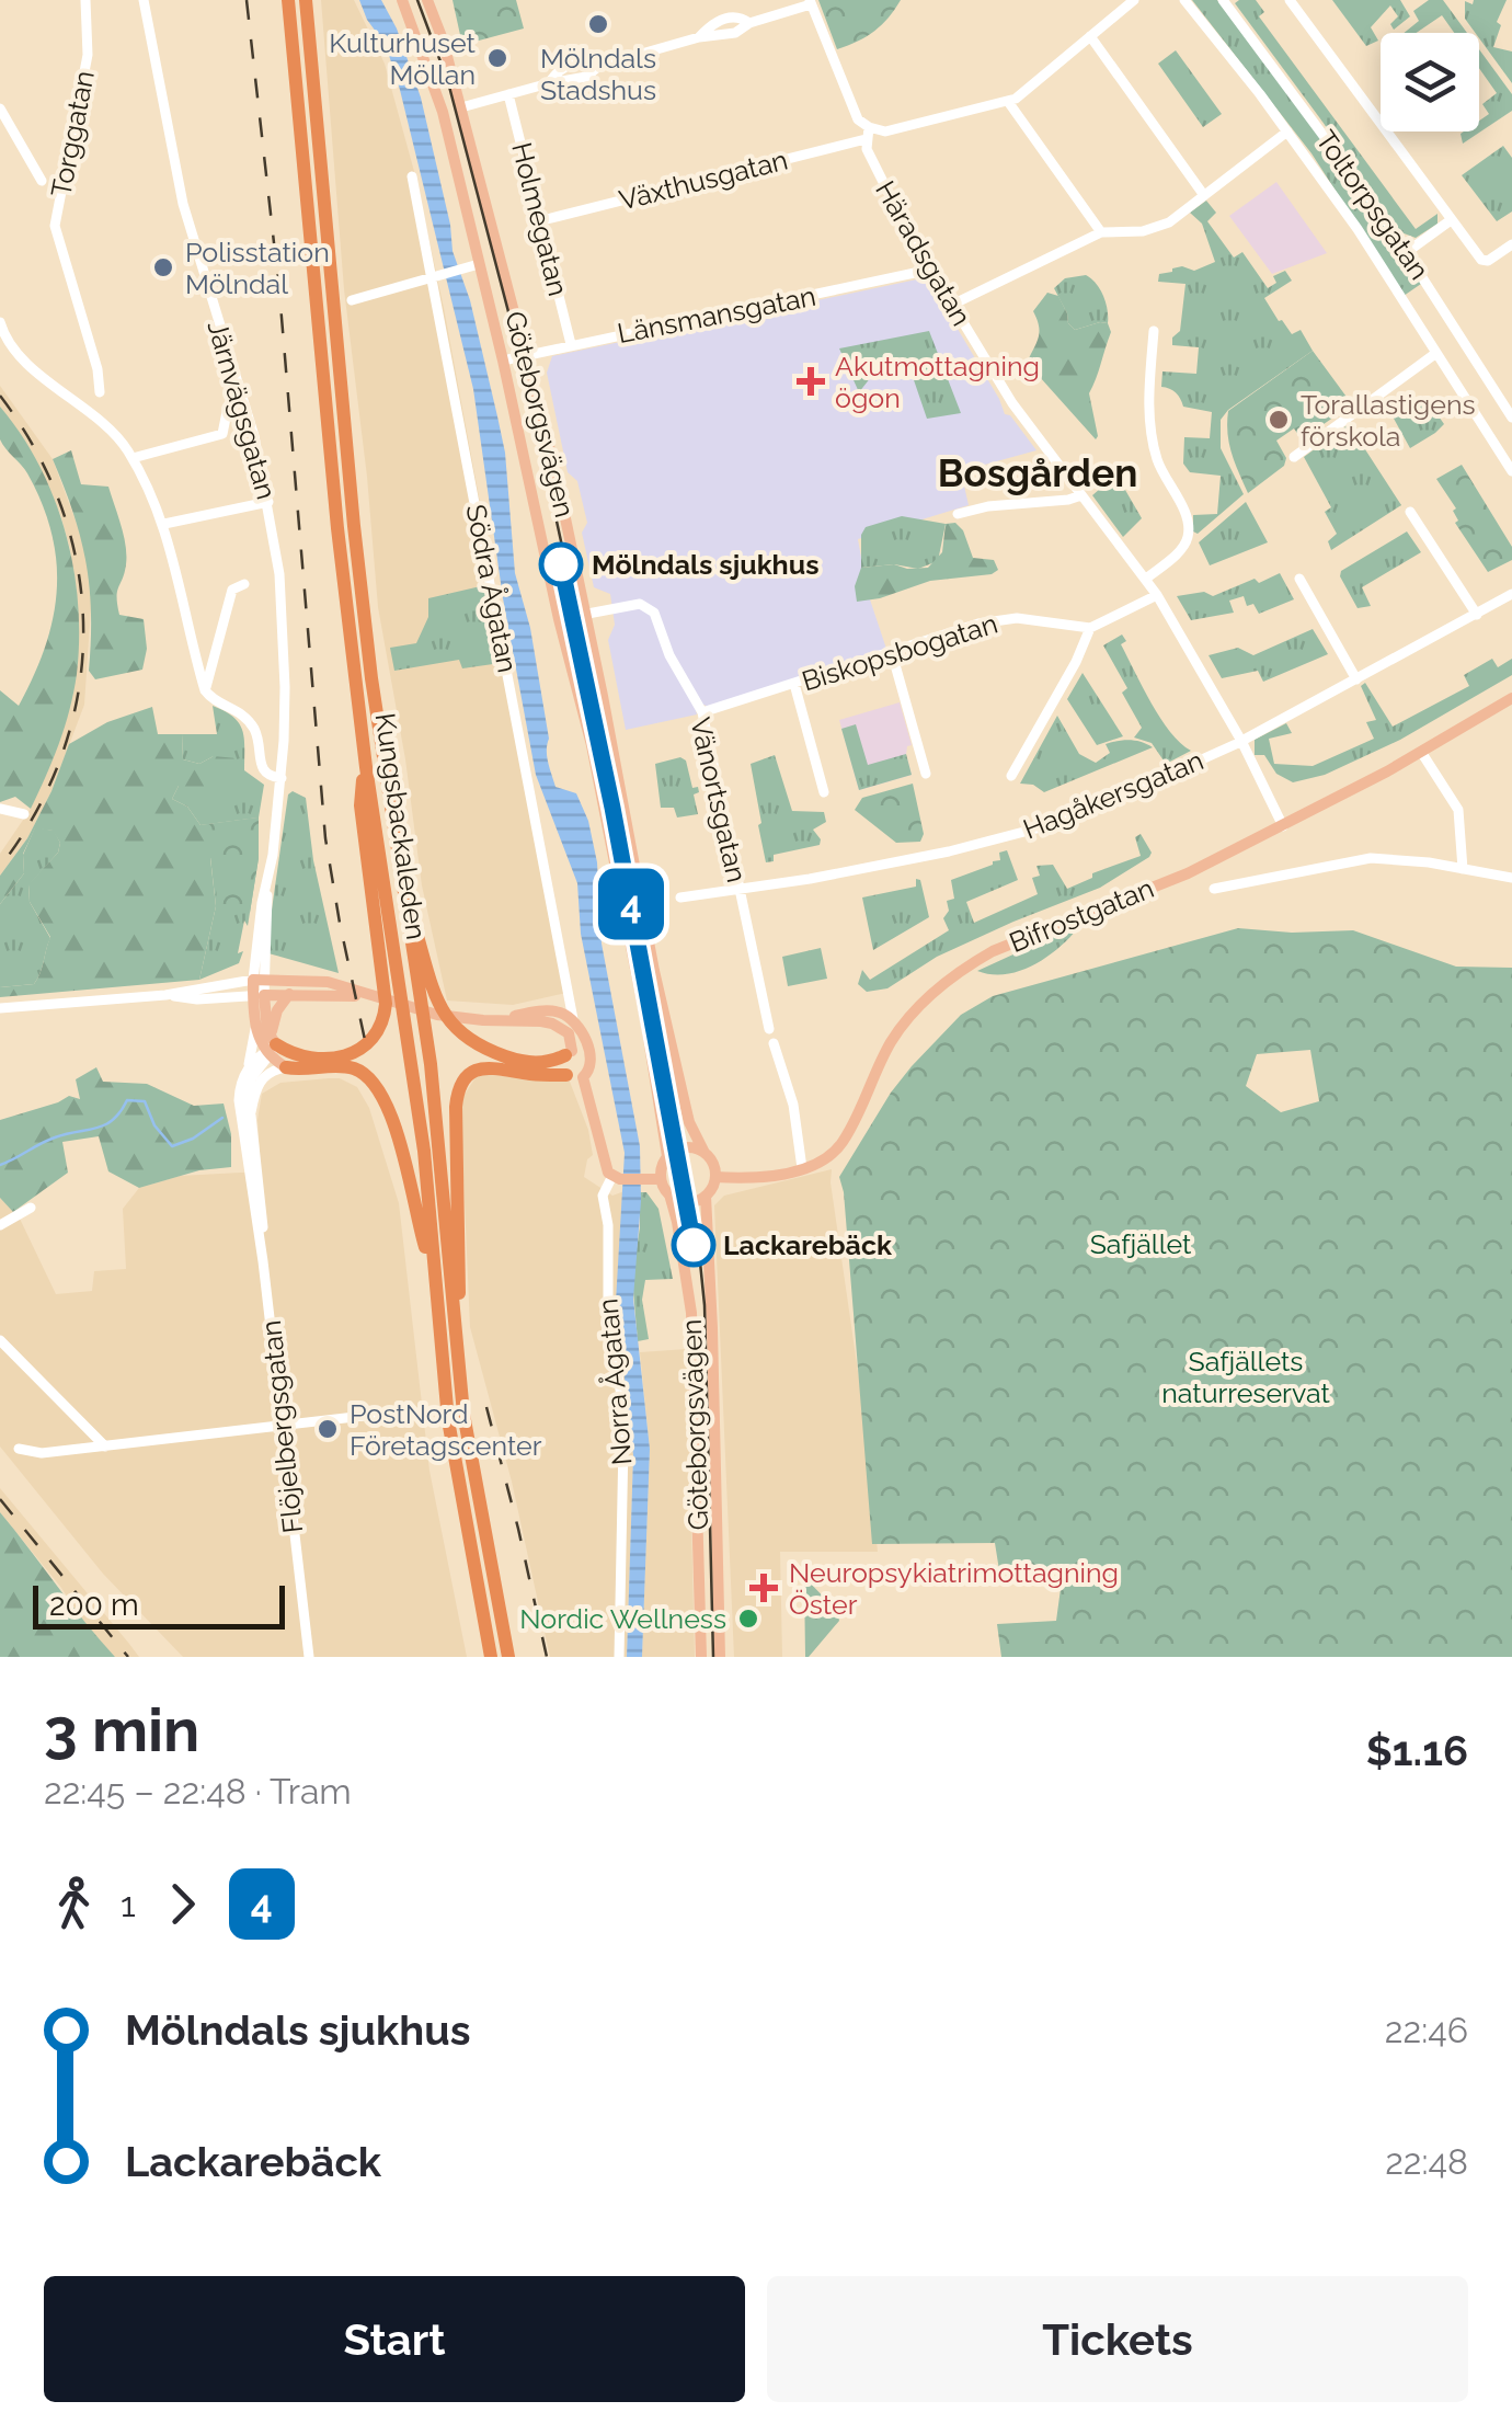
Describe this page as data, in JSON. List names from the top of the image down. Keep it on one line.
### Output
{"streets":{"highway":["Kungsbackaleden"],"main road":["Göteborgsvägen","Bifrostgatan","Flöjelbergsgatan"],"street":["Torggatan","Växthusgatan","Toltorpsgatan","Holmegatan","Häradsgatan","Länsmansgatan","Järnvägsgatan","Södra Ågatan","Biskopsbogatan","Hagåkersgatan","Vänortsgatan","Norra Ågatan"]},"crossings":[["Växthusgatan","Holmegatan"],["Växthusgatan","Häradsgatan"],["Holmegatan","Länsmansgatan"],["Häradsgatan","Länsmansgatan"],["Häradsgatan","Hagåkersgatan"],["Häradsgatan","Bifrostgatan"],["Länsmansgatan","Göteborgsvägen"],["Järnvägsgatan","Flöjelbergsgatan"],["Göteborgsvägen","Vänortsgatan"],["Göteborgsvägen","Bifrostgatan"],["Biskopsbogatan","Vänortsgatan"],["Hagåkersgatan","Vänortsgatan"]],"districts":["Bosgården"],"parks":["Safjället","Safjällets naturreservat"],"places":{"other":["Mölndals Stadshus","Kulturhuset Möllan","Polisstation Mölndal","Torallastigens förskola","Mölndals sjukhus","Lackarebäck","PostNord Företagscenter","Nordic Wellness"],"health":["Akutmottagning ögon","Neuropsykiatrimottagning Öster"]},"lines":["tram line 4"],"scale_bar":"200 m","page":{"on_map":"4","scale":"200 m","heading":["3 min","22:45 – 22:48 · Tram","$1.16"],"legs":["1","4"],"list":[{"name":"Mölndals sjukhus","value":"22:46"},{"name":"Lackarebäck","value":"22:48"}],"buttons":["Start","Tickets"]}}
